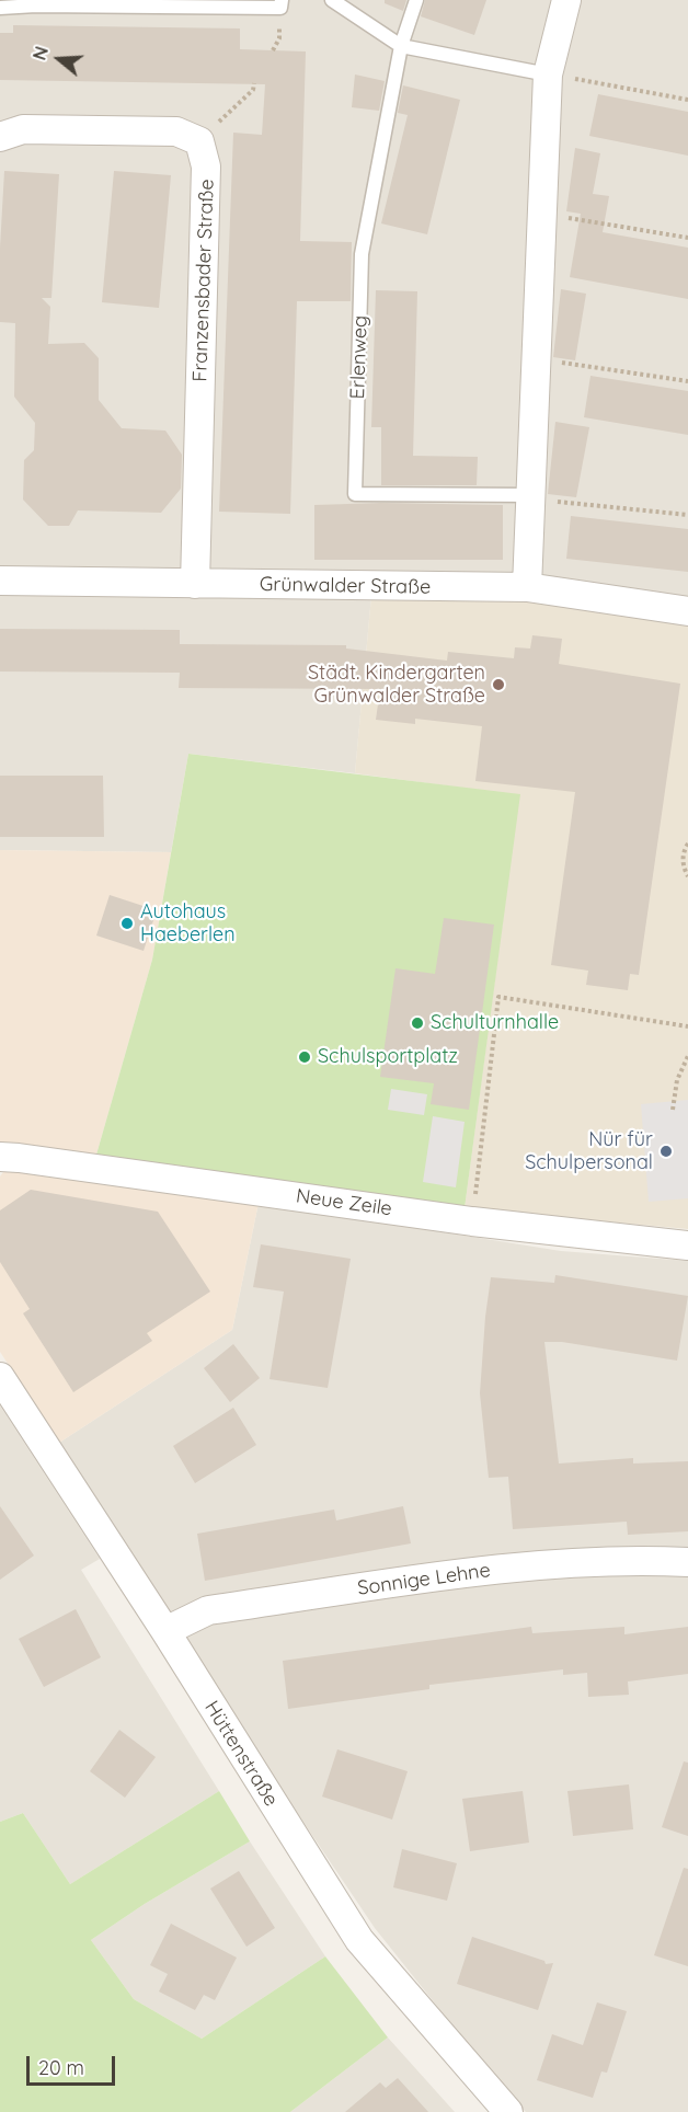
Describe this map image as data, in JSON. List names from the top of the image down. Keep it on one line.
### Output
{"streets":{"street":["Franzensbader Straße","Grünwalder Straße","Neue Zeile","Sonnige Lehne","Hüttenstraße"],"lane":["Erlenweg"]},"crossings":[["Franzensbader Straße","Grünwalder Straße"],["Sonnige Lehne","Hüttenstraße"]],"places":["Städt. Kindergarten Grünwalder Straße","Autohaus Haeberlen","Schulturnhalle","Schulsportplatz","Nür für Schulpersonal"],"scale_bar":"20 m","north":"left"}
